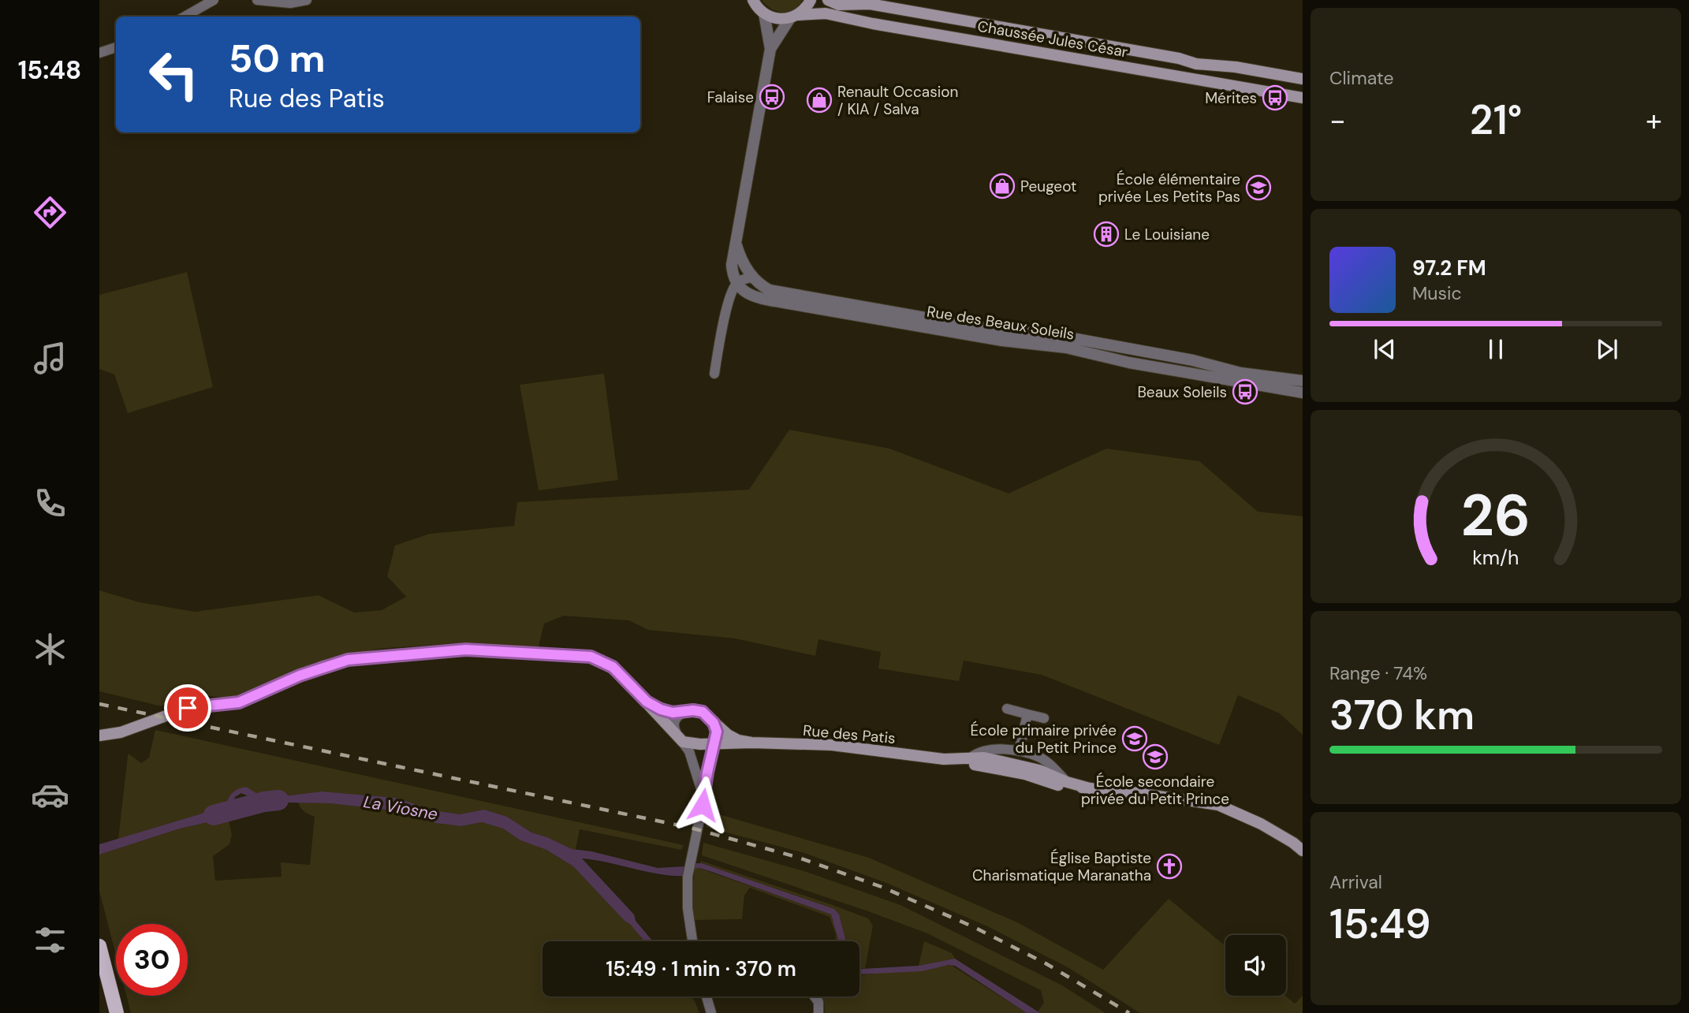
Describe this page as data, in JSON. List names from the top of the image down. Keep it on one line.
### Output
{"streets":{"main road":["Chaussée Jules César","Rue des Patis"],"street":["Rue des Beaux Soleils"]},"water":["La Viosne"],"places":{"bus stop":["Falaise","Mérites","Beaux Soleils"],"shop":["Renault Occasion / KIA / Salva","Peugeot"],"school or university":["École élémentaire privée Les Petits Pas","École primaire privée du Petit Prince","École secondaire privée du Petit Prince"],"building":["Le Louisiane"],"church":["Église Baptiste Charismatique Maranatha"]},"page":{"tabs":"15:48","tile":["Climate",["Range · 74%","370 km"],["Arrival","15:49"]],"turn":["50 m","Rue des Patis"],"heat":["−","21°","+"],"song":["97.2 FM","Music"],"limit":"30","trip":"15:49 · 1 min · 370 m","gauge":["26","km/h"]}}
